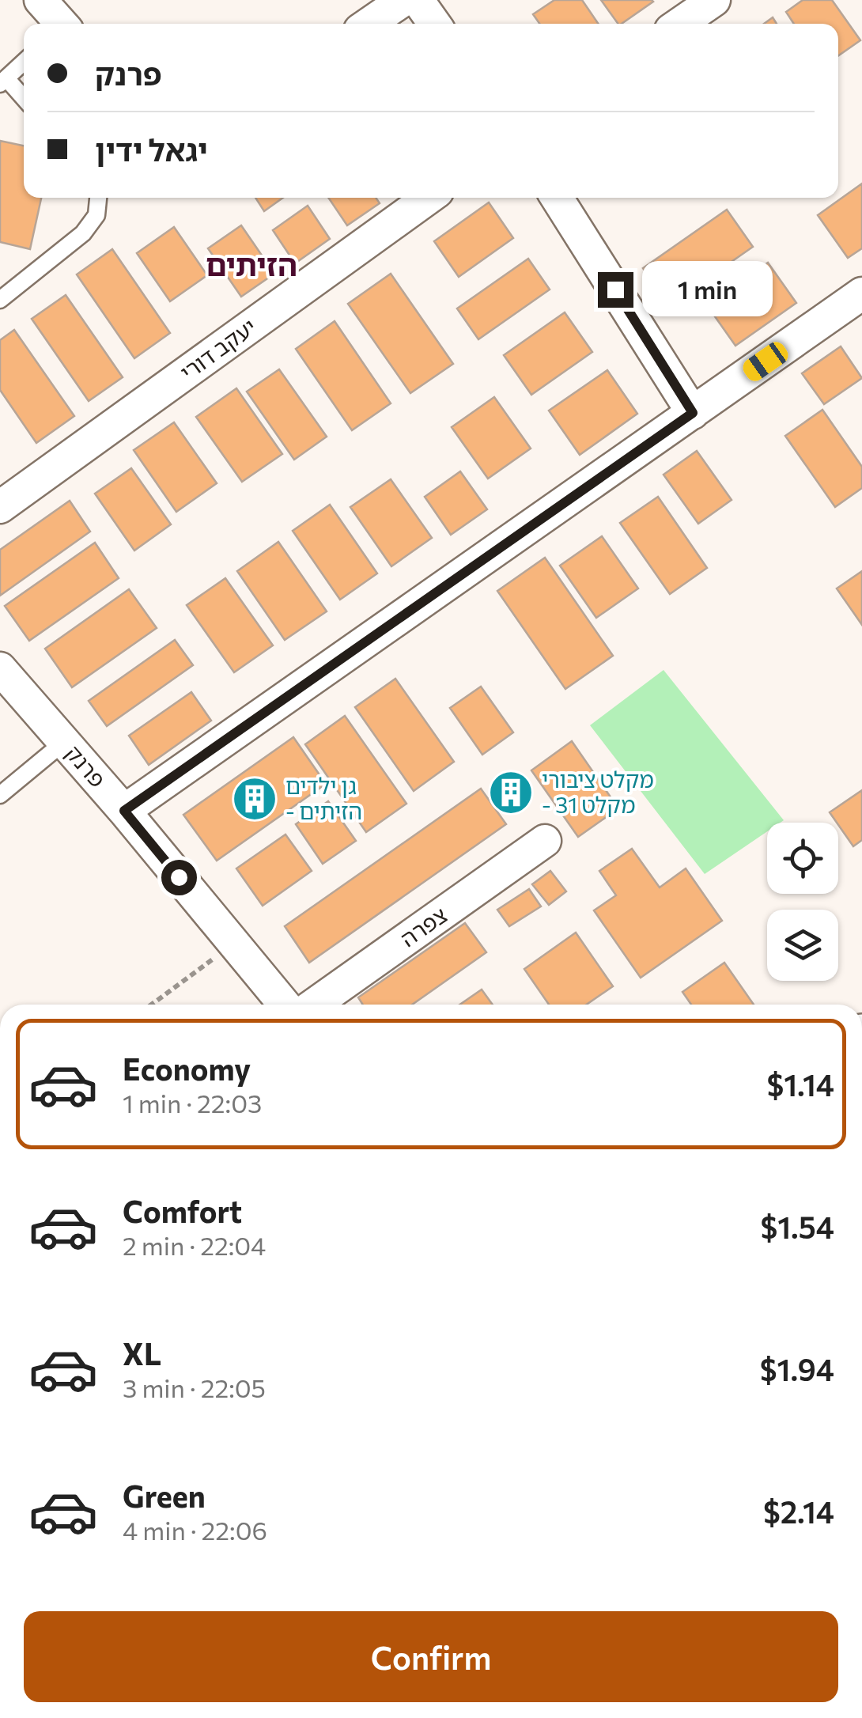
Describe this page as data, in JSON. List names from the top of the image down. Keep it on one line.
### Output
{"streets":{"street":["יעקב דורי","פרנק","צפרה"]},"districts":["הזיתים"],"places":{"building":["מקלט ציבורי - מקלט 31","גן ילדים - הזיתים"]},"page":{"banner":["פרנק","יגאל ידין"],"bubble":"1 min","list":[{"name":"Economy","note":"1 min · 22:03","value":"$1.14"},{"name":"Comfort","note":"2 min · 22:04","value":"$1.54"},{"name":"XL","note":"3 min · 22:05","value":"$1.94"},{"name":"Green","note":"4 min · 22:06","value":"$2.14"}],"buttons":"Confirm"}}
